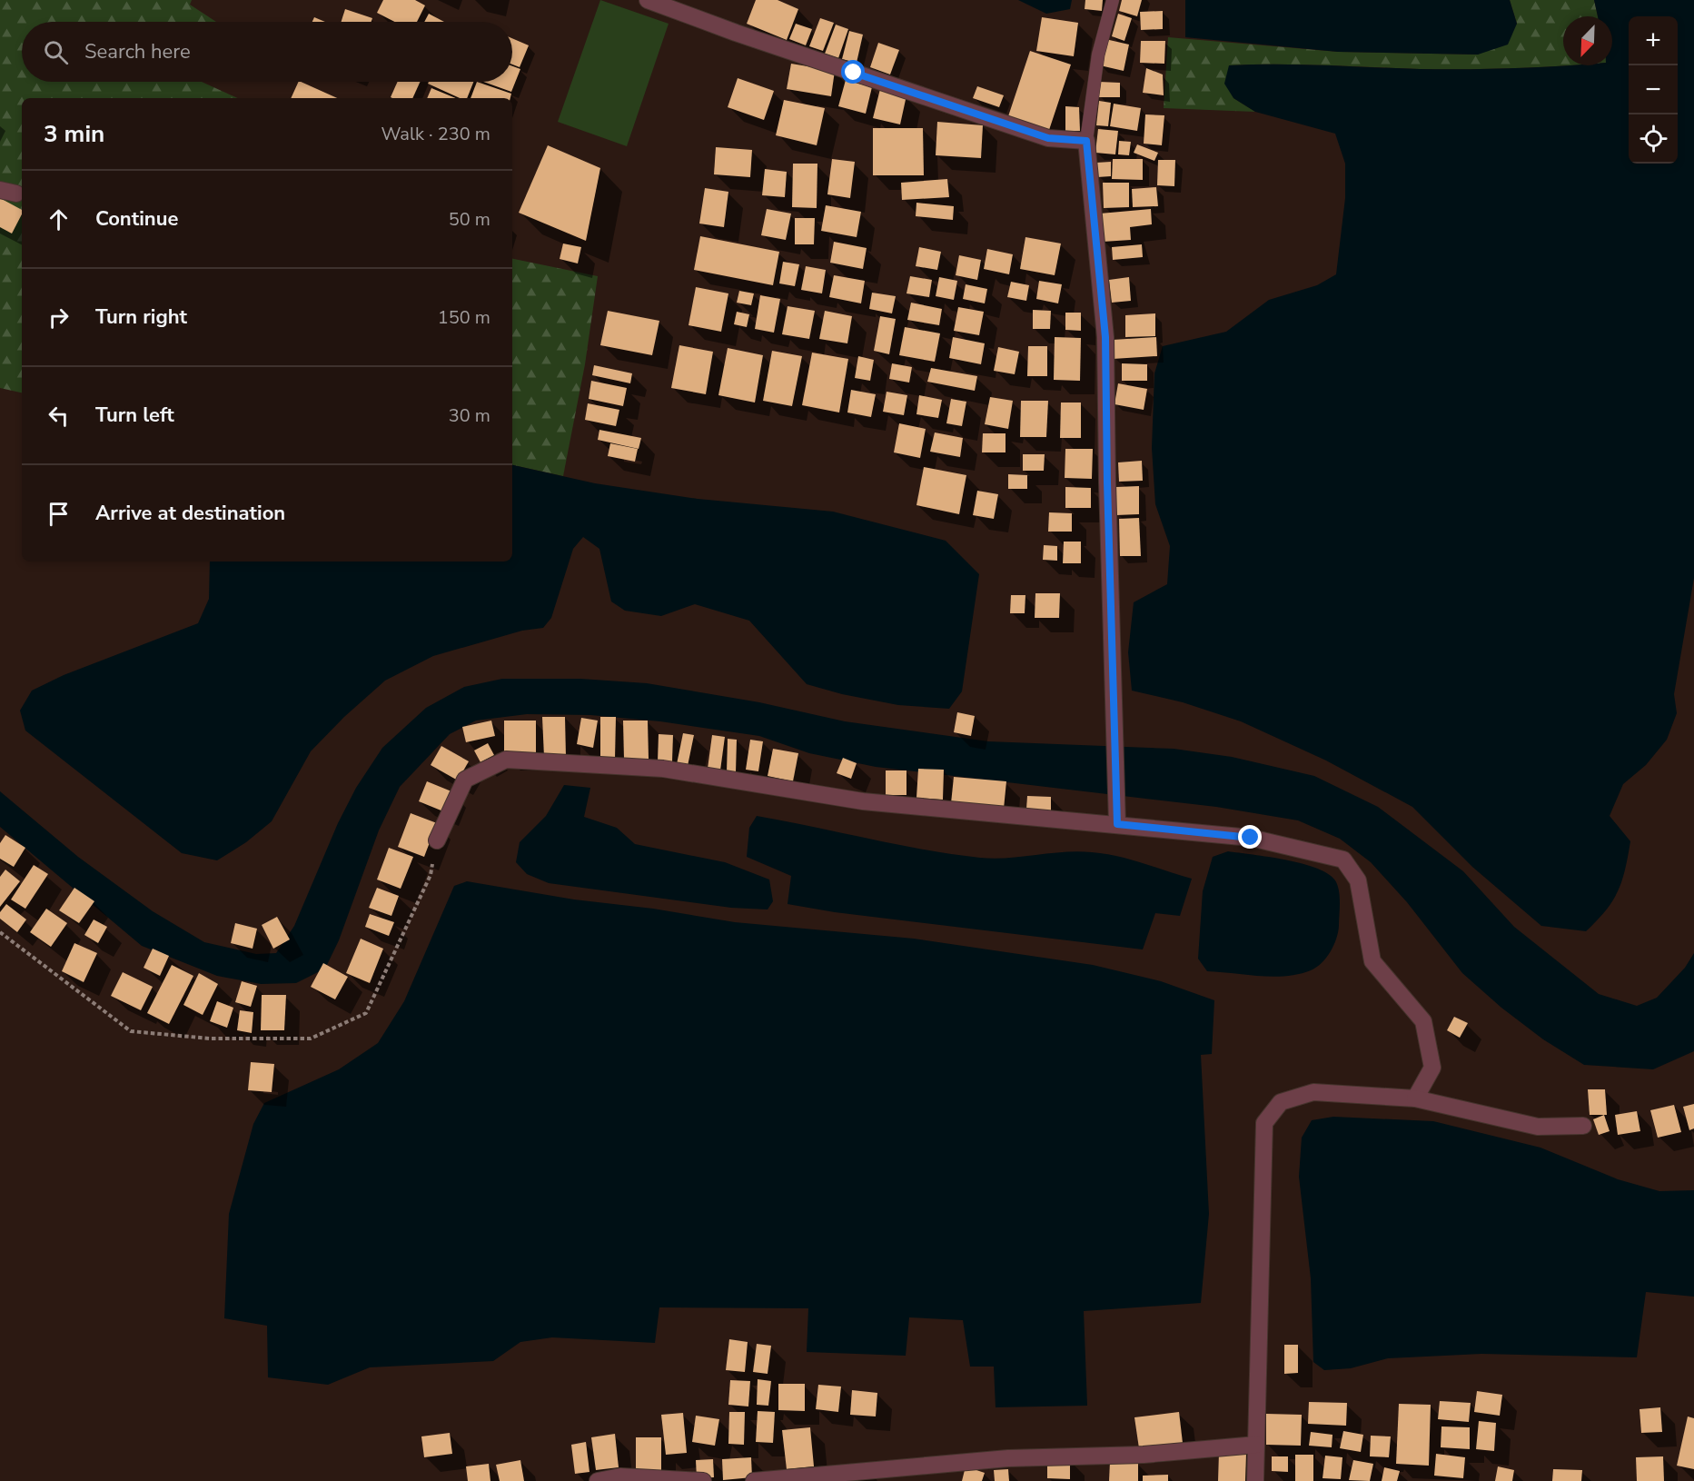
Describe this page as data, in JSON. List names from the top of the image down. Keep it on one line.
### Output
{"north":"bottom left","page":{"map_buttons":["+","−"],"search":"Search here","heading":["3 min","Walk · 230 m"],"list":[["Continue","50 m"],["Turn right","150 m"],["Turn left","30 m"],"Arrive at destination"]}}
